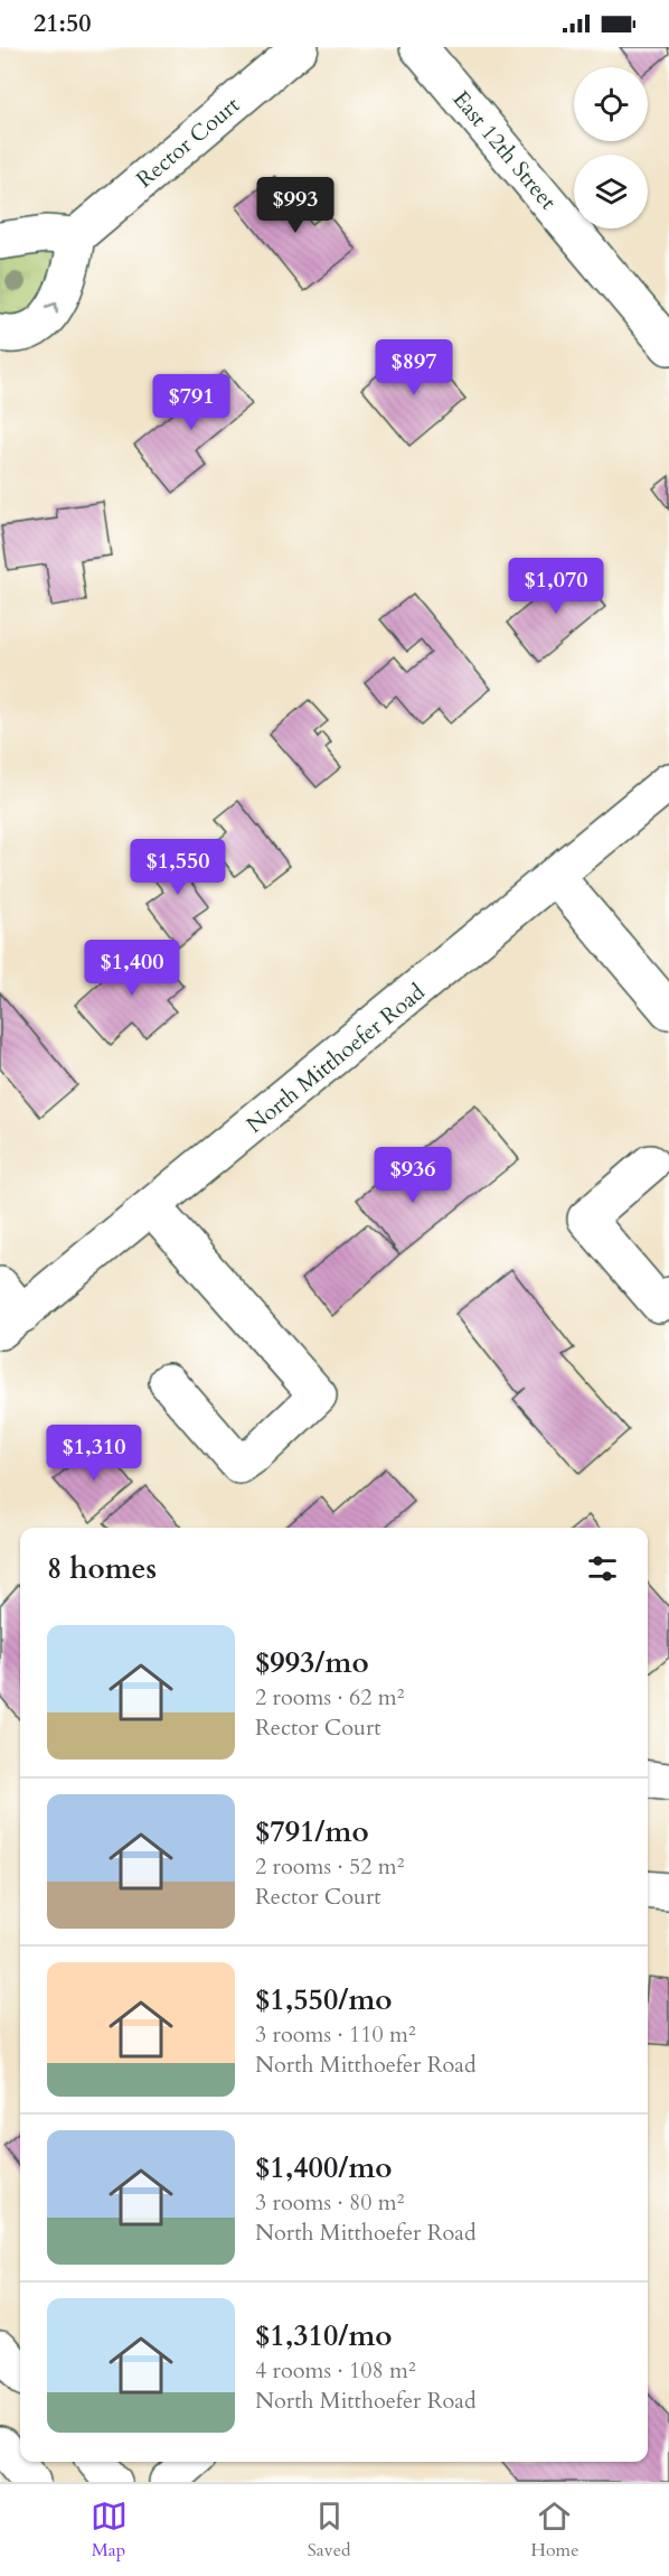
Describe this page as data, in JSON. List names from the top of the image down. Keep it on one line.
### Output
{"streets":{"street":["Rector Court","East 12th Street","North Mitthoefer Road"]},"page":{"status":"21:50","price":["$993","$897","$791","$1,070","$1,550","$1,400","$936","$1,310"],"heading":"8 homes","list":[{"name":"$993/mo","note":"2 rooms · 62 m² · Rector Court"},{"name":"$791/mo","note":"2 rooms · 52 m² · Rector Court"},{"name":"$1,550/mo","note":"3 rooms · 110 m² · North Mitthoefer Road"},{"name":"$1,400/mo","note":"3 rooms · 80 m² · North Mitthoefer Road"},{"name":"$1,310/mo","note":"4 rooms · 108 m² · North Mitthoefer Road"}],"tabs":["Map","Saved","Home"]}}
